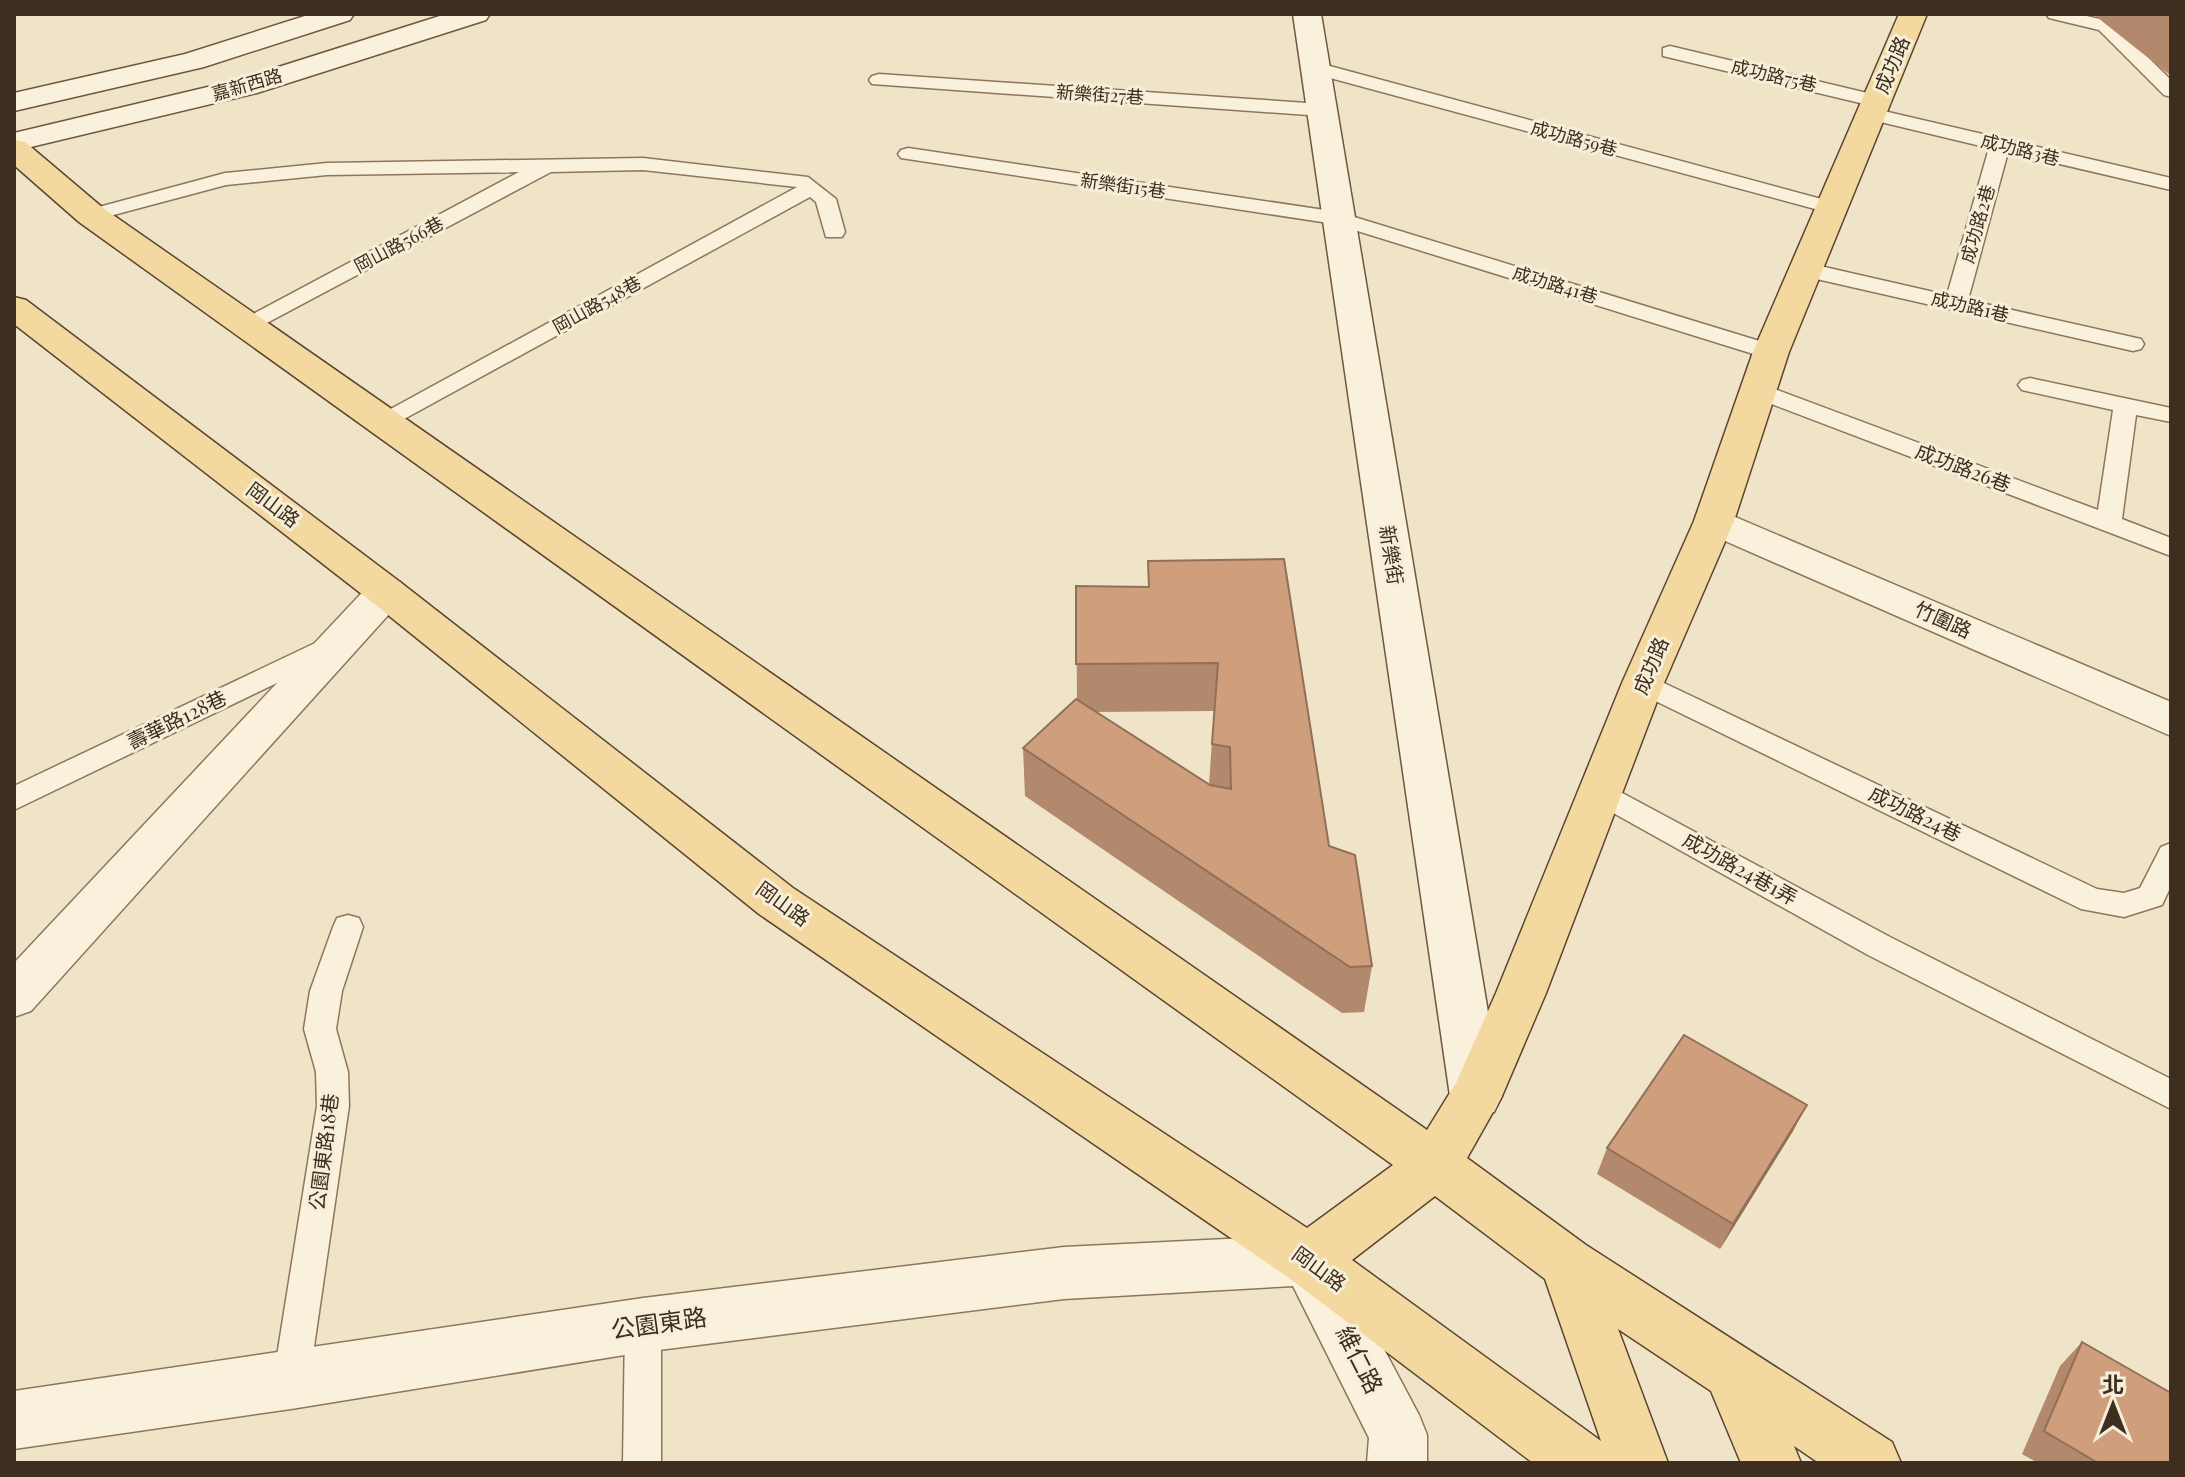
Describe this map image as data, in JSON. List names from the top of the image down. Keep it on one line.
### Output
{"streets":{"main road":["成功路","岡山路"],"street":["嘉新西路","新樂街","竹圍路","公園東路","維仁路"],"lane":["成功路75巷","新樂街27巷","成功路59巷","成功路3巷","新樂街15巷","成功路2巷","岡山路566巷","成功路41巷","岡山路548巷","成功路1巷","成功路26巷","壽華路128巷","成功路24巷","成功路24巷1弄","公園東路18巷"]},"crossings":[["成功路","成功路75巷"],["成功路","成功路59巷"],["成功路","成功路3巷"],["成功路","成功路41巷"],["成功路","成功路1巷"],["成功路","成功路26巷"],["成功路","岡山路"],["成功路","新樂街"],["成功路","竹圍路"],["成功路","成功路24巷"],["成功路","成功路24巷1弄"],["成功路","公園東路"],["成功路","維仁路"],["成功路75巷","成功路3巷"],["新樂街27巷","新樂街"],["成功路59巷","新樂街"],["成功路3巷","成功路2巷"],["新樂街15巷","成功路41巷"],["新樂街15巷","新樂街"],["成功路2巷","成功路1巷"],["成功路41巷","新樂街"],["岡山路","公園東路"],["岡山路","維仁路"],["公園東路18巷","公園東路"],["公園東路","維仁路"]],"north":"top"}
